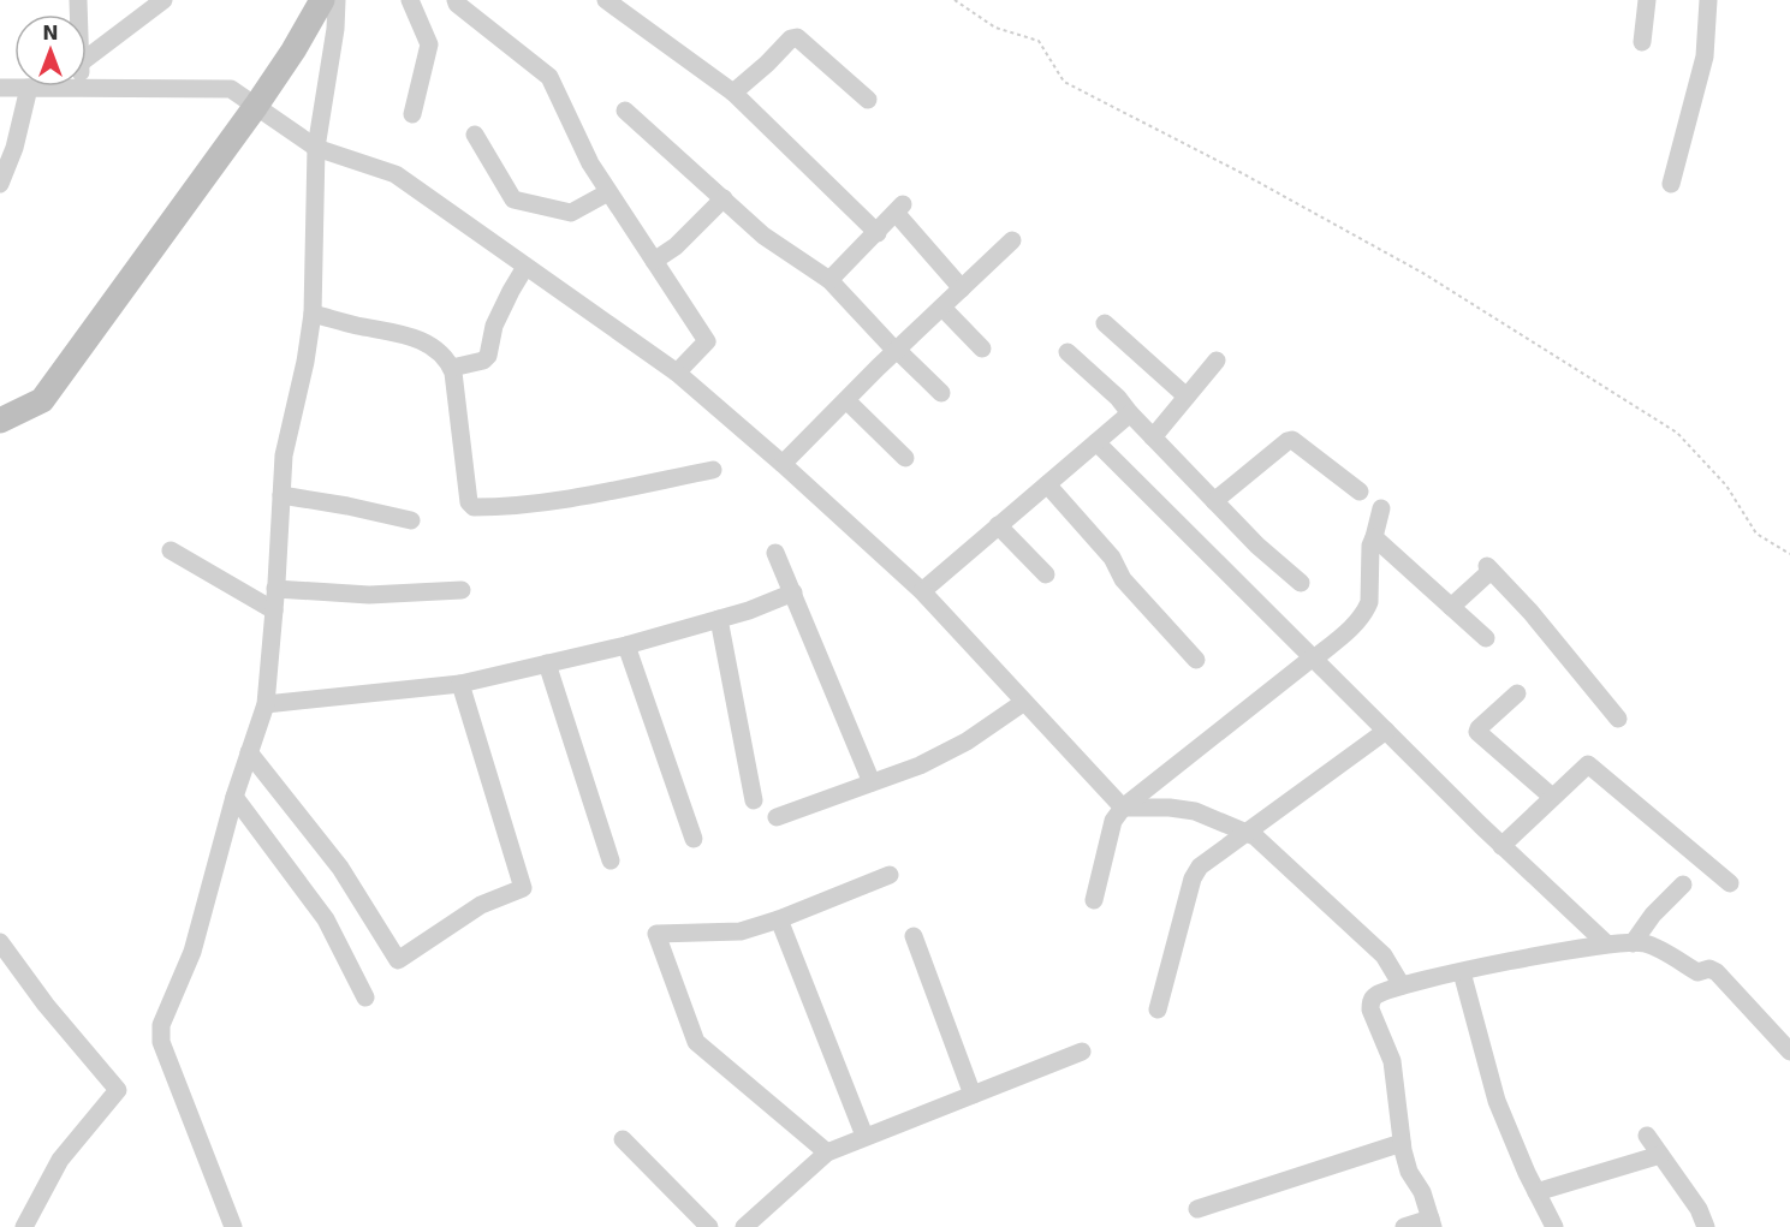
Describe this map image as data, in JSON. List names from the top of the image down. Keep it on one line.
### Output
{"north":"top"}
